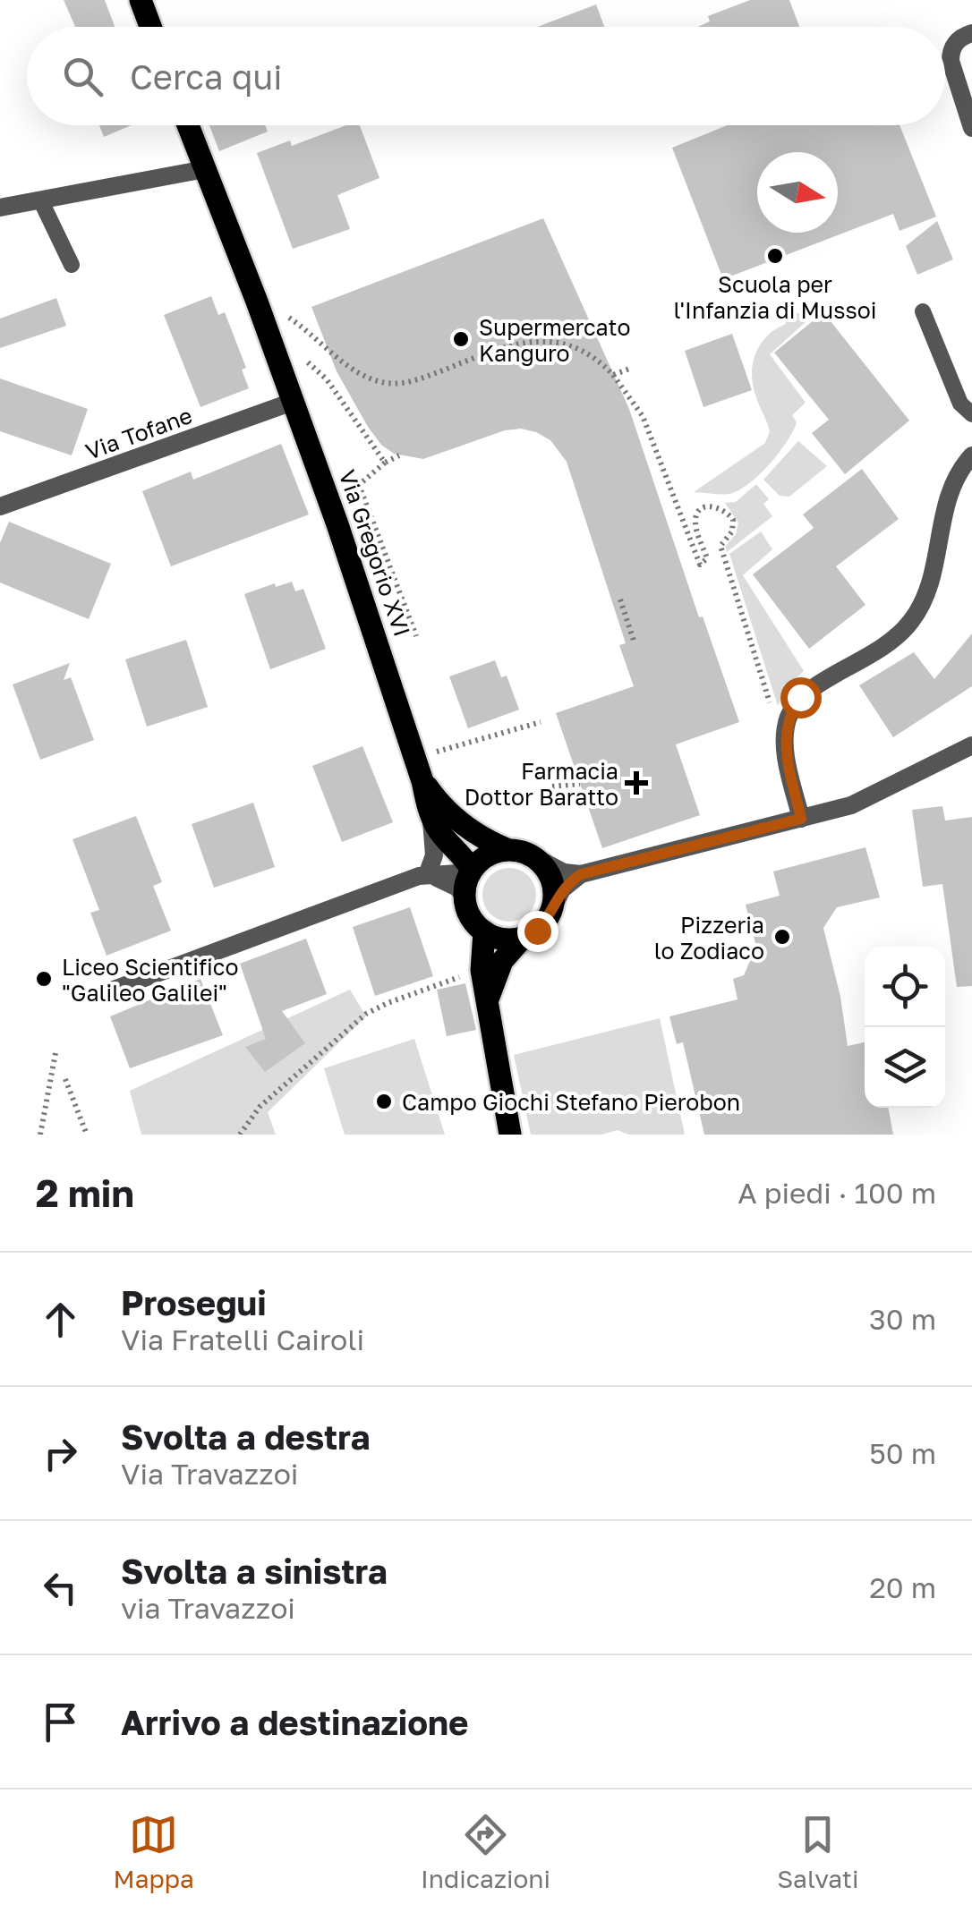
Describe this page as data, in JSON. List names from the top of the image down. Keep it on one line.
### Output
{"streets":{"main road":["Via Gregorio XVI"],"street":["Via Tofane"]},"crossings":[["Via Tofane","Via Gregorio XVI"]],"places":{"other":["Scuola per l'Infanzia di Mussoi","Supermercato Kanguro","Pizzeria lo Zodiaco","Liceo Scientifico \"Galileo Galilei\"","Campo Giochi Stefano Pierobon"],"health":["Farmacia Dottor Baratto"]},"north":"right","page":{"search":"Cerca qui","heading":["2 min","A piedi · 100 m"],"list":[["Prosegui","Via Fratelli Cairoli","30 m"],["Svolta a destra","Via Travazzoi","50 m"],["Svolta a sinistra","via Travazzoi","20 m"],"Arrivo a destinazione"],"nav":["Mappa","Indicazioni","Salvati"]}}
